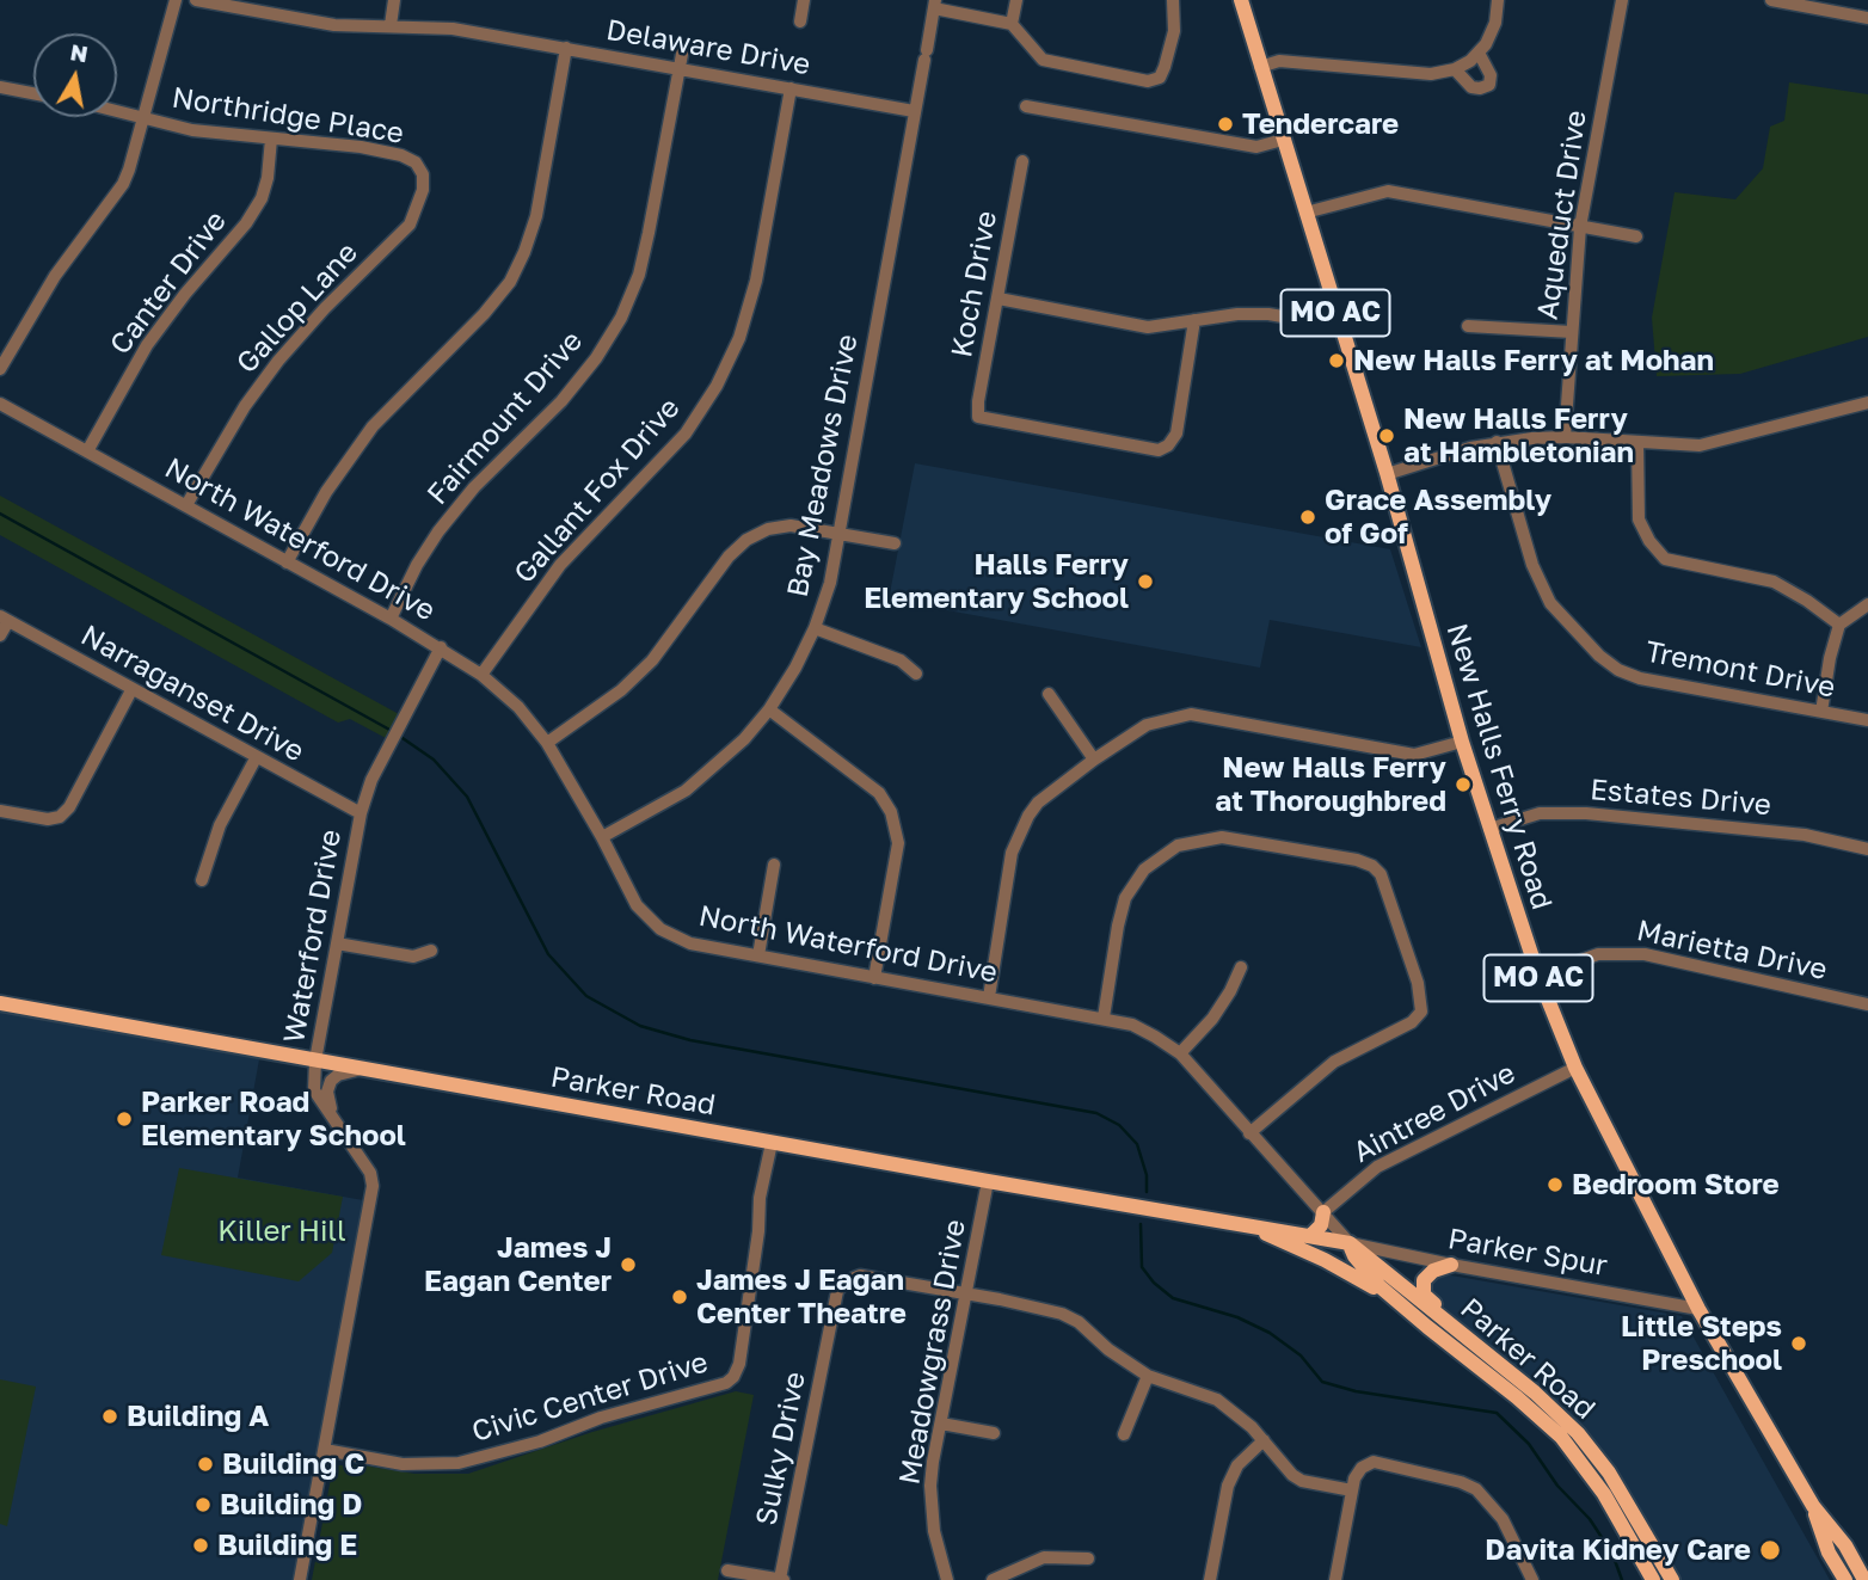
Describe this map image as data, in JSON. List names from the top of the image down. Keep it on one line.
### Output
{"streets":{"main road":["MO AC","New Halls Ferry Road","Parker Road"],"street":["Delaware Drive","Northridge Place","Aqueduct Drive","Canter Drive","Koch Drive","Gallop Lane","Fairmount Drive","Bay Meadows Drive","Gallant Fox Drive","North Waterford Drive","Tremont Drive","Narraganset Drive","Estates Drive","Waterford Drive","Marietta Drive","Aintree Drive","Parker Spur","Meadowgrass Drive","Civic Center Drive","Sulky Drive"]},"crossings":[["Delaware Drive","Fairmount Drive"],["Delaware Drive","Bay Meadows Drive"],["Delaware Drive","Gallant Fox Drive"],["Northridge Place","Canter Drive"],["Northridge Place","Gallop Lane"],["Canter Drive","North Waterford Drive"],["Gallop Lane","North Waterford Drive"],["Fairmount Drive","North Waterford Drive"],["Bay Meadows Drive","North Waterford Drive"],["Gallant Fox Drive","North Waterford Drive"],["North Waterford Drive","Waterford Drive"],["North Waterford Drive","Parker Road"],["North Waterford Drive","Aintree Drive"],["North Waterford Drive","Parker Spur"],["Narraganset Drive","Waterford Drive"],["New Halls Ferry Road","Estates Drive"],["New Halls Ferry Road","Marietta Drive"],["New Halls Ferry Road","Aintree Drive"],["New Halls Ferry Road","Parker Spur"],["Waterford Drive","Parker Road"],["Waterford Drive","Civic Center Drive"],["Parker Road","Parker Spur"],["Parker Road","Meadowgrass Drive"],["Parker Road","Civic Center Drive"],["Meadowgrass Drive","Sulky Drive"]],"parks":["Killer Hill"],"places":["Tendercare","New Halls Ferry at Mohan","New Halls Ferry at Hambletonian","Grace Assembly of Gof","Halls Ferry Elementary School","New Halls Ferry at Thoroughbred","Parker Road Elementary School","Bedroom Store","James J Eagan Center","James J Eagan Center Theatre","Little Steps Preschool","Building A","Building C","Building D","Building E","Davita Kidney Care"],"north":"top"}
